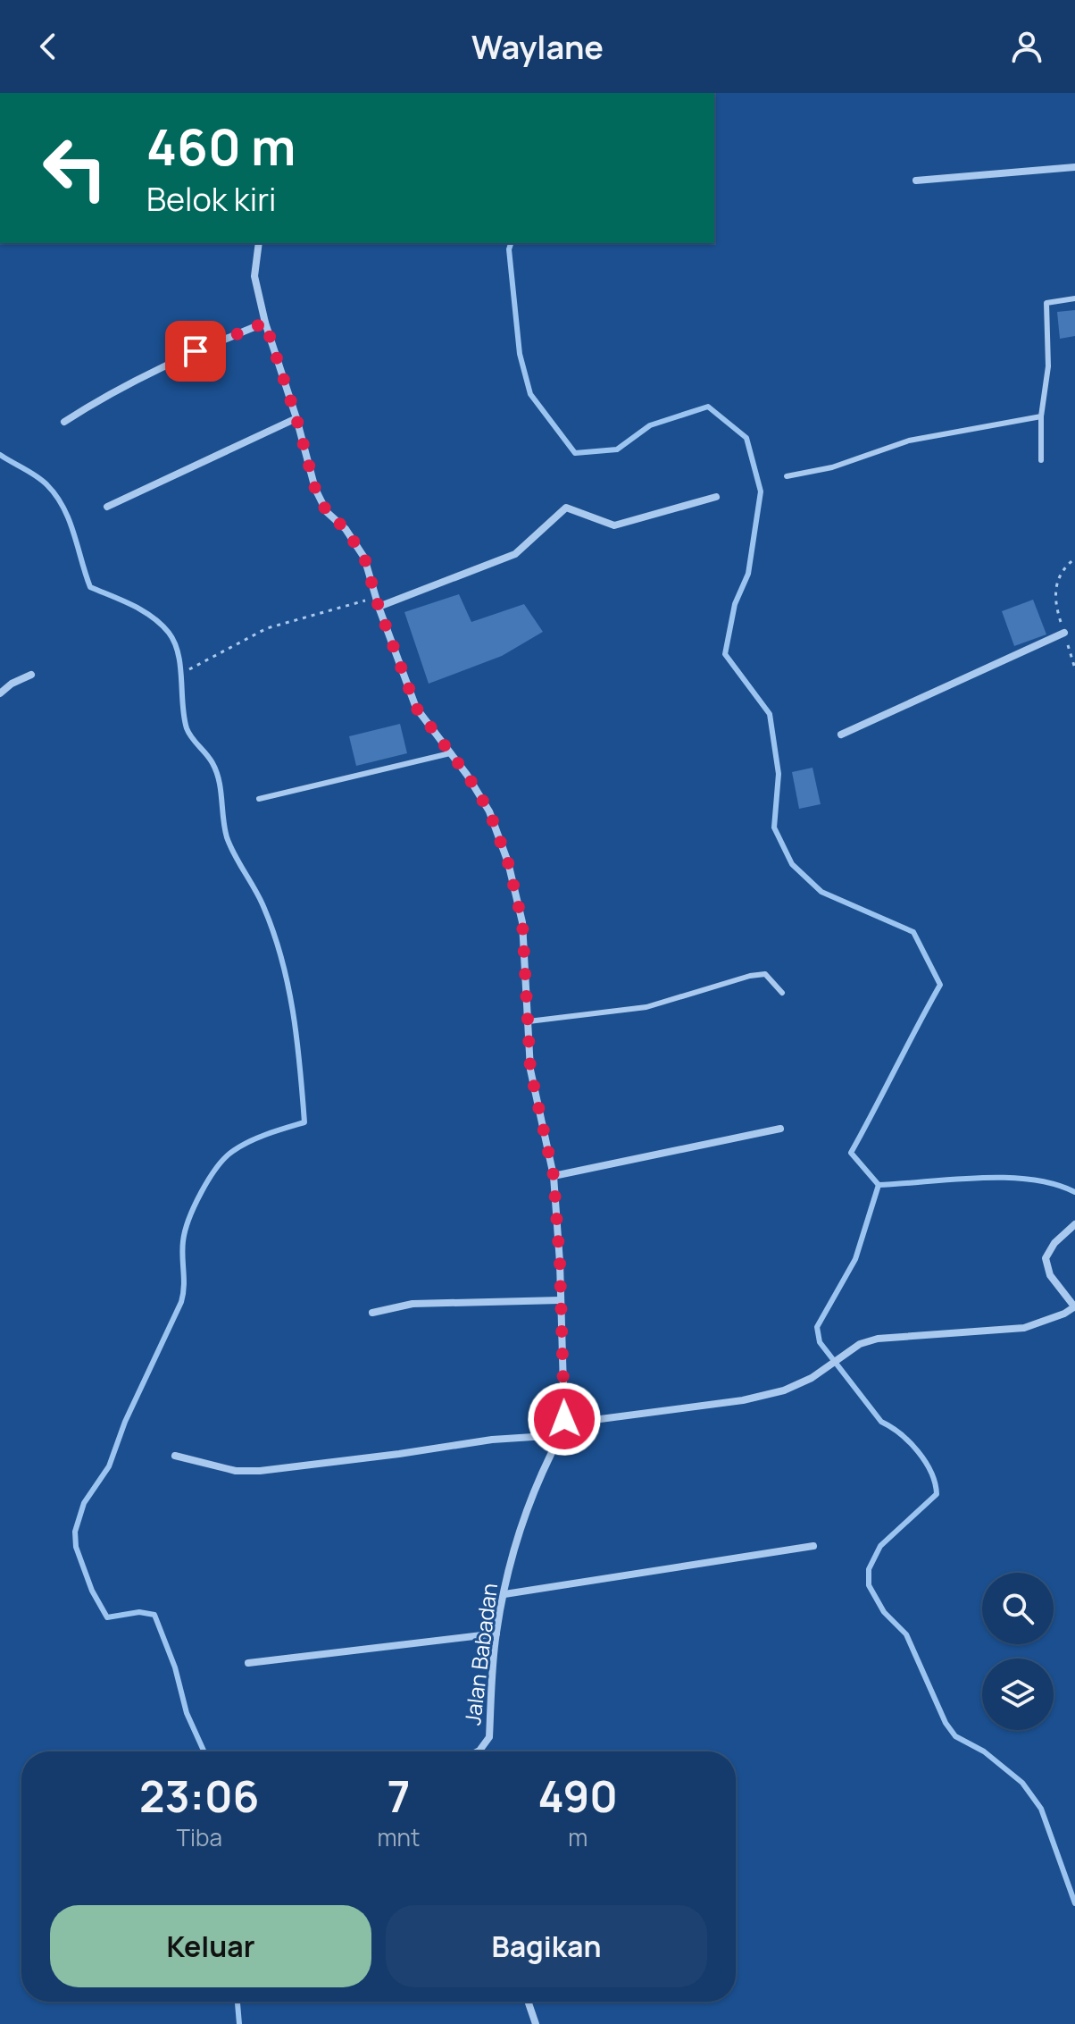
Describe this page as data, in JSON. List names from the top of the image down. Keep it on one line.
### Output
{"streets":{"street":["Jalan Babadan"]},"page":{"header":"Waylane","turn":["460 m","Belok kiri"],"eta":["23:06","Tiba","7","mnt","490","m"],"buttons":["Keluar","Bagikan"]}}
